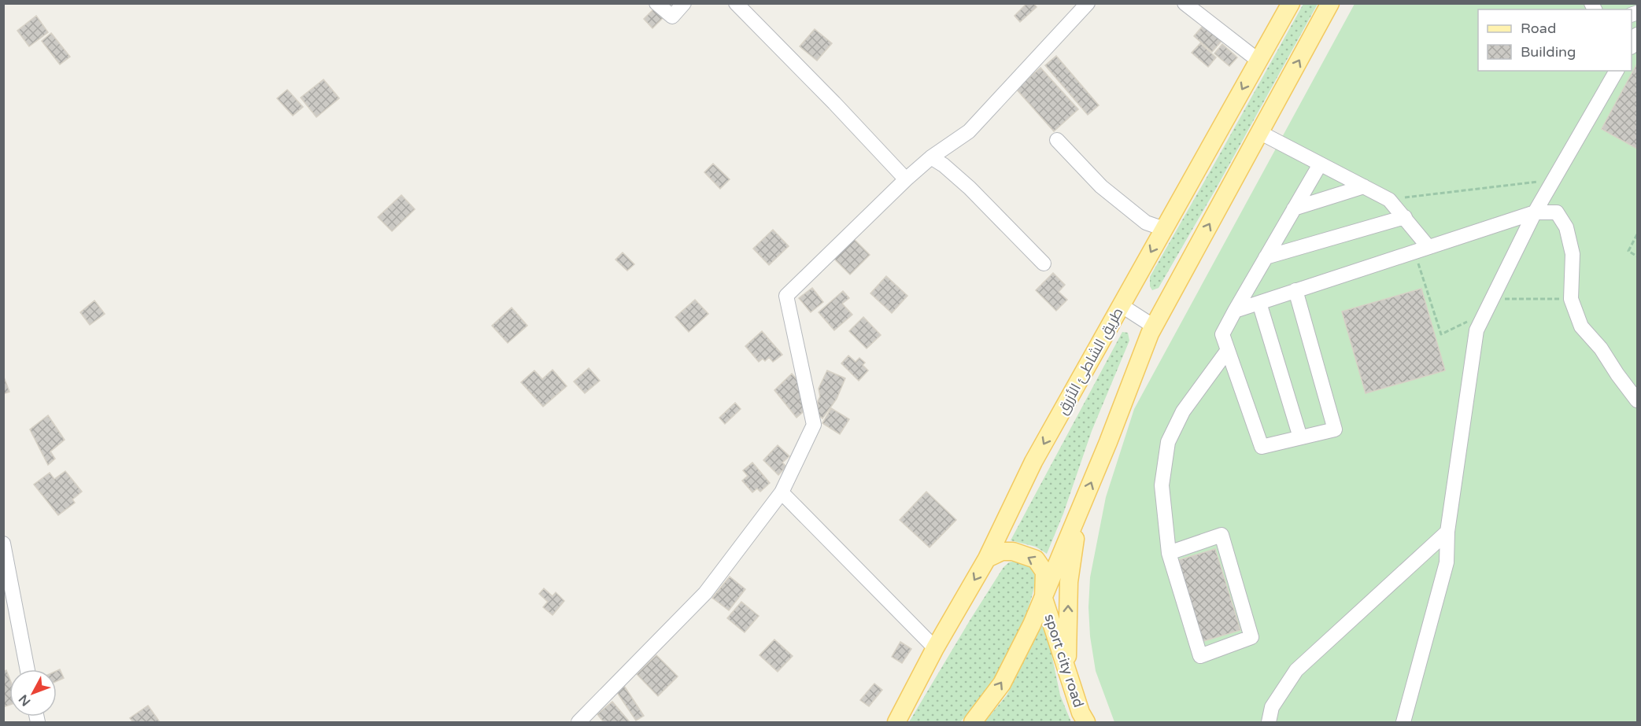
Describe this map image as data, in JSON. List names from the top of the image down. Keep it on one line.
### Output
{"streets":{"main road":["طريق الشاطئ الأزرق","sport city road"]},"legend":["Road","Building"],"north":"bottom left"}
